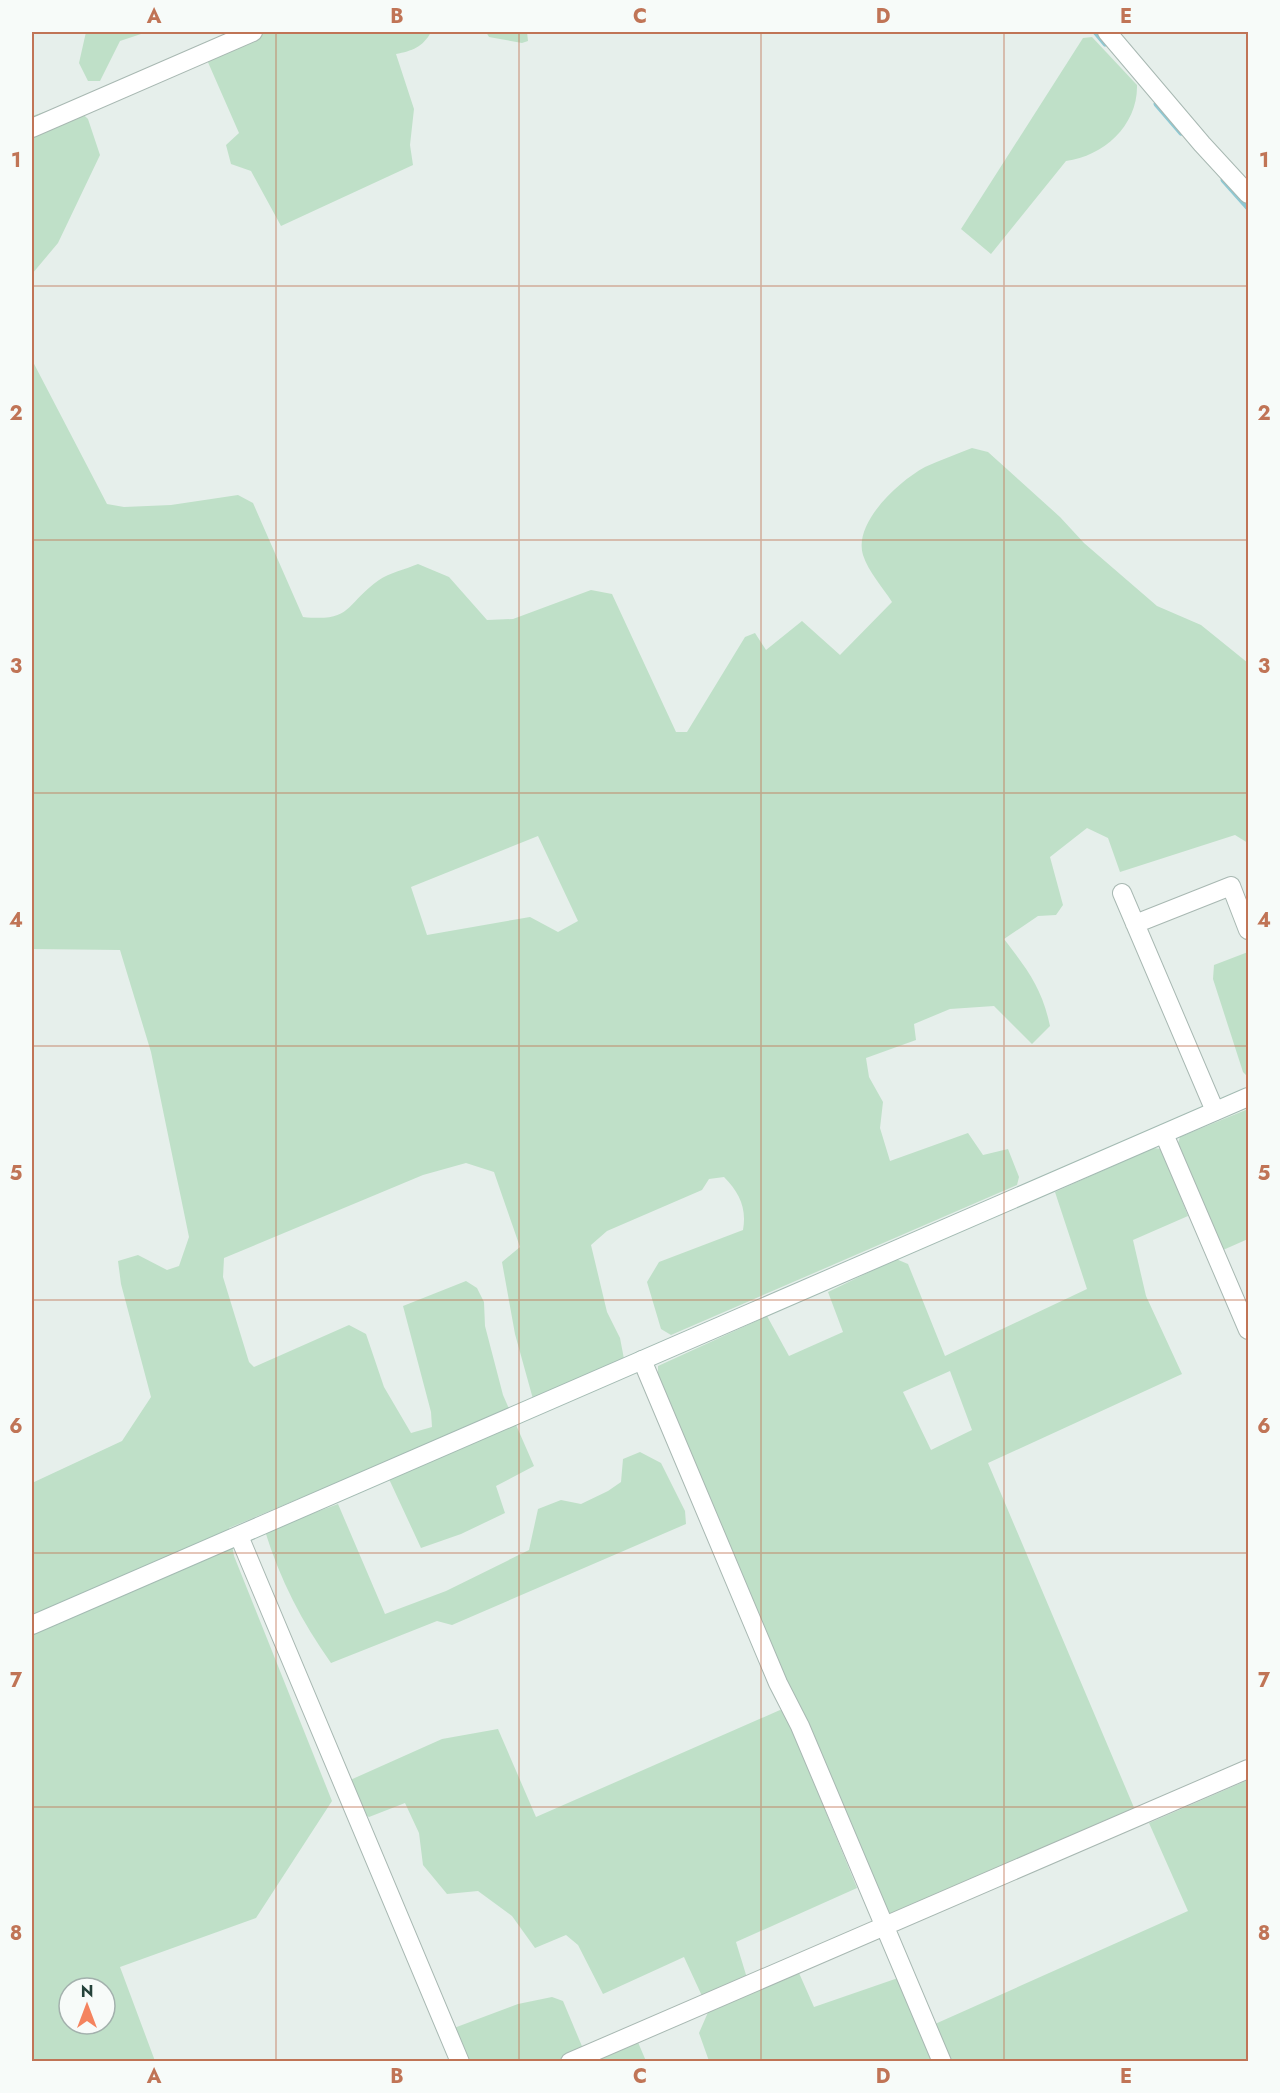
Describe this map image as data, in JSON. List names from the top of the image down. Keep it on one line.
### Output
{"north":"top","grid":{"columns":["A","B","C","D","E"],"rows":["1","2","3","4","5","6","7","8"]}}
